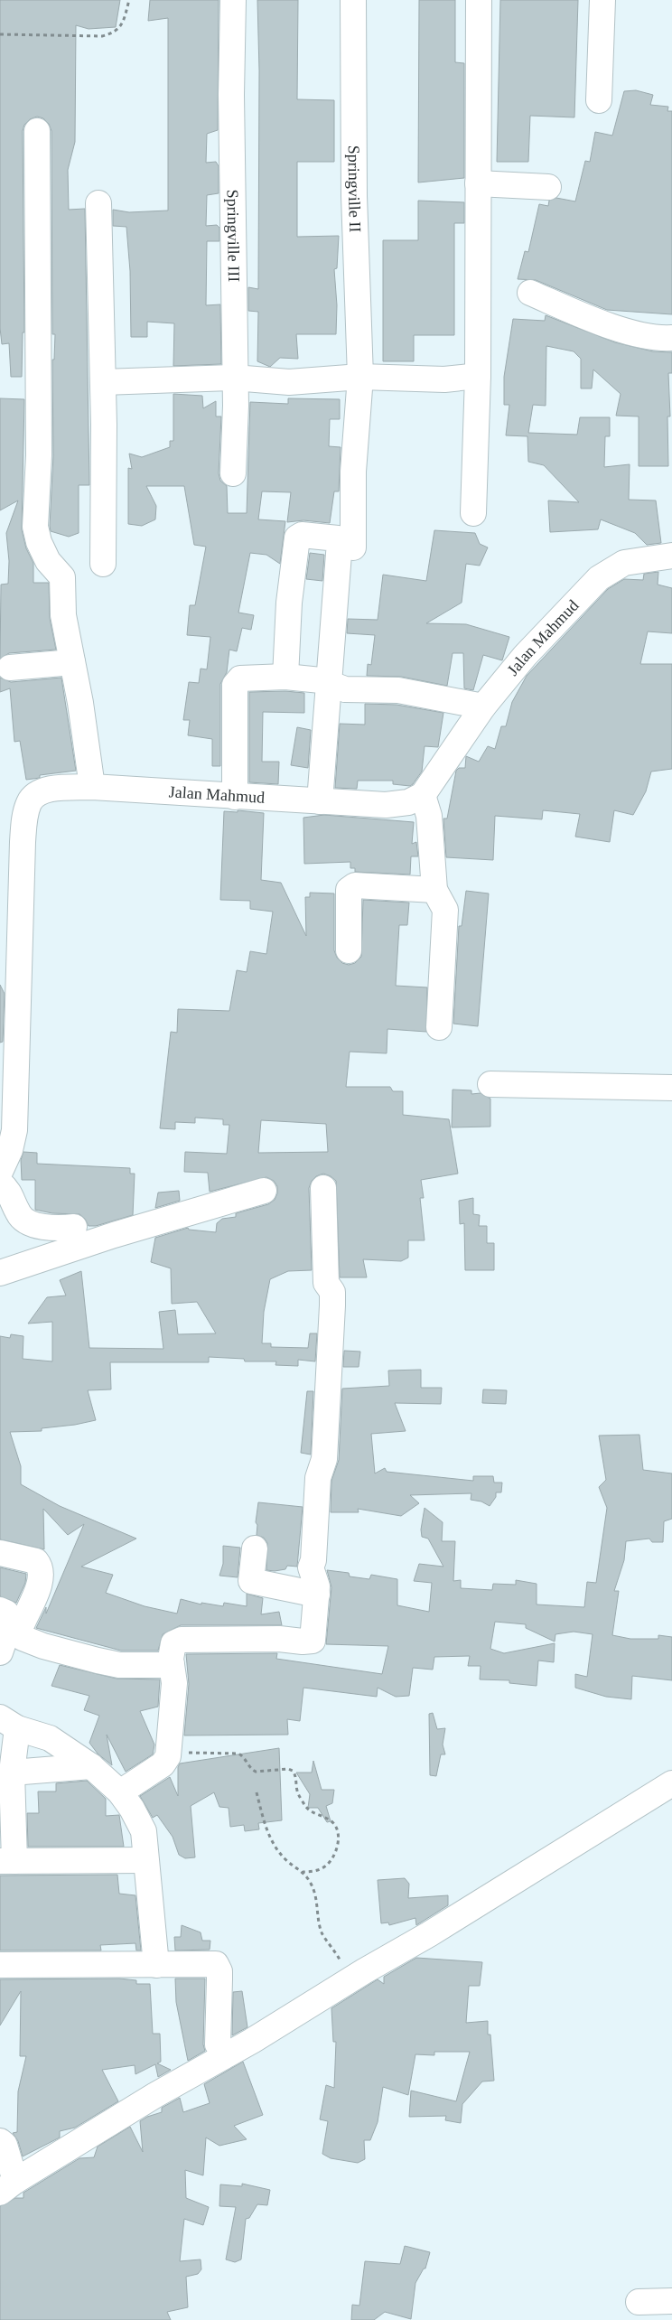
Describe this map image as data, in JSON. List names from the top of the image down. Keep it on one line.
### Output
{"streets":{"street":["Springville II","Springville III","Jalan Mahmud"]}}
